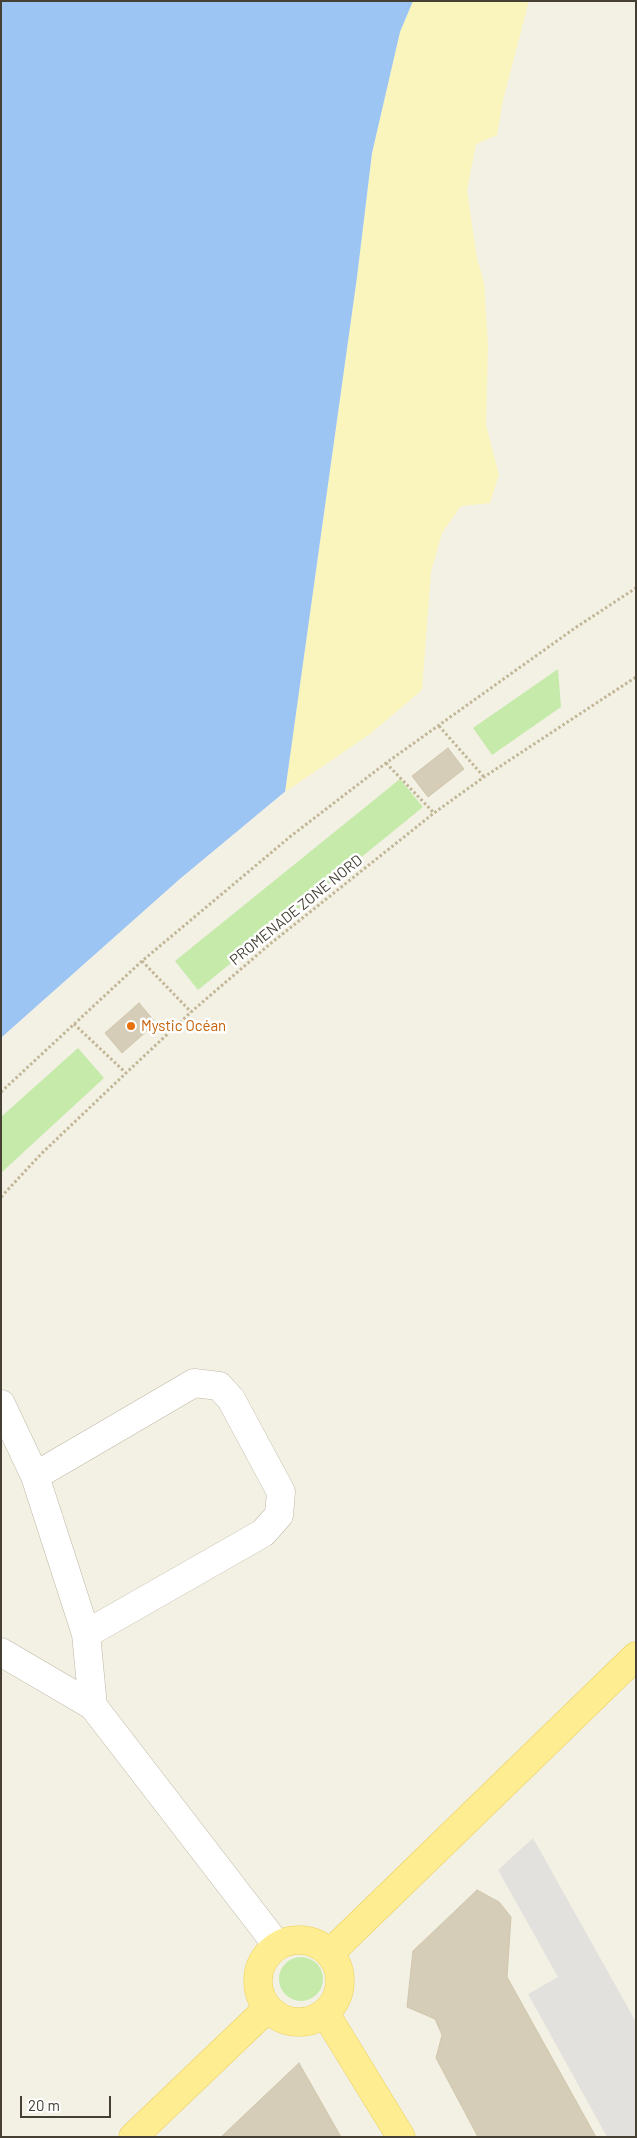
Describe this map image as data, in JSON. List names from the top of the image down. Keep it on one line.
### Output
{"streets":{"path":["PROMENADE ZONE NORD"]},"places":["Mystic Océan"],"scale_bar":"20 m"}
